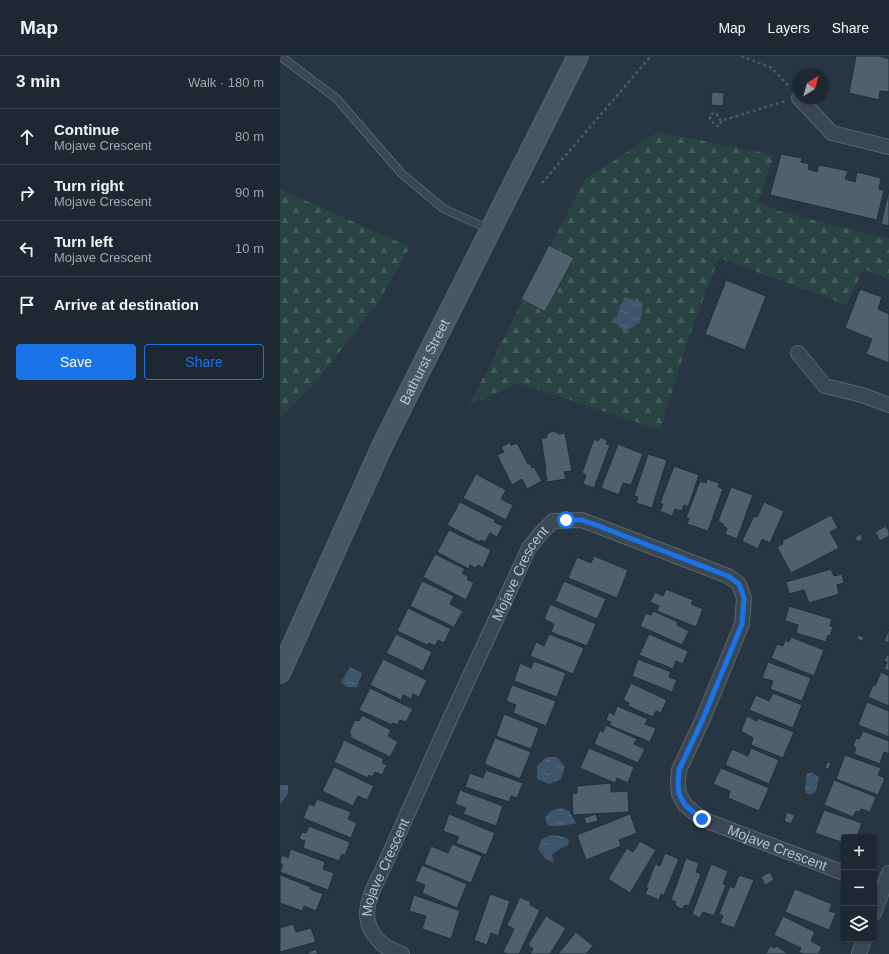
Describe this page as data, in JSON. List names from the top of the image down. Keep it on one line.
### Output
{"streets":{"main road":["Bathurst Street"],"street":["Mojave Crescent"]},"north":"top right","page":{"header":"Map","nav":["Map","Layers","Share"],"heading":["3 min","Walk · 180 m"],"list":[["Continue","Mojave Crescent","80 m"],["Turn right","Mojave Crescent","90 m"],["Turn left","Mojave Crescent","10 m"],"Arrive at destination"],"buttons":["Save","Share"],"map_buttons":["+","−"]}}
